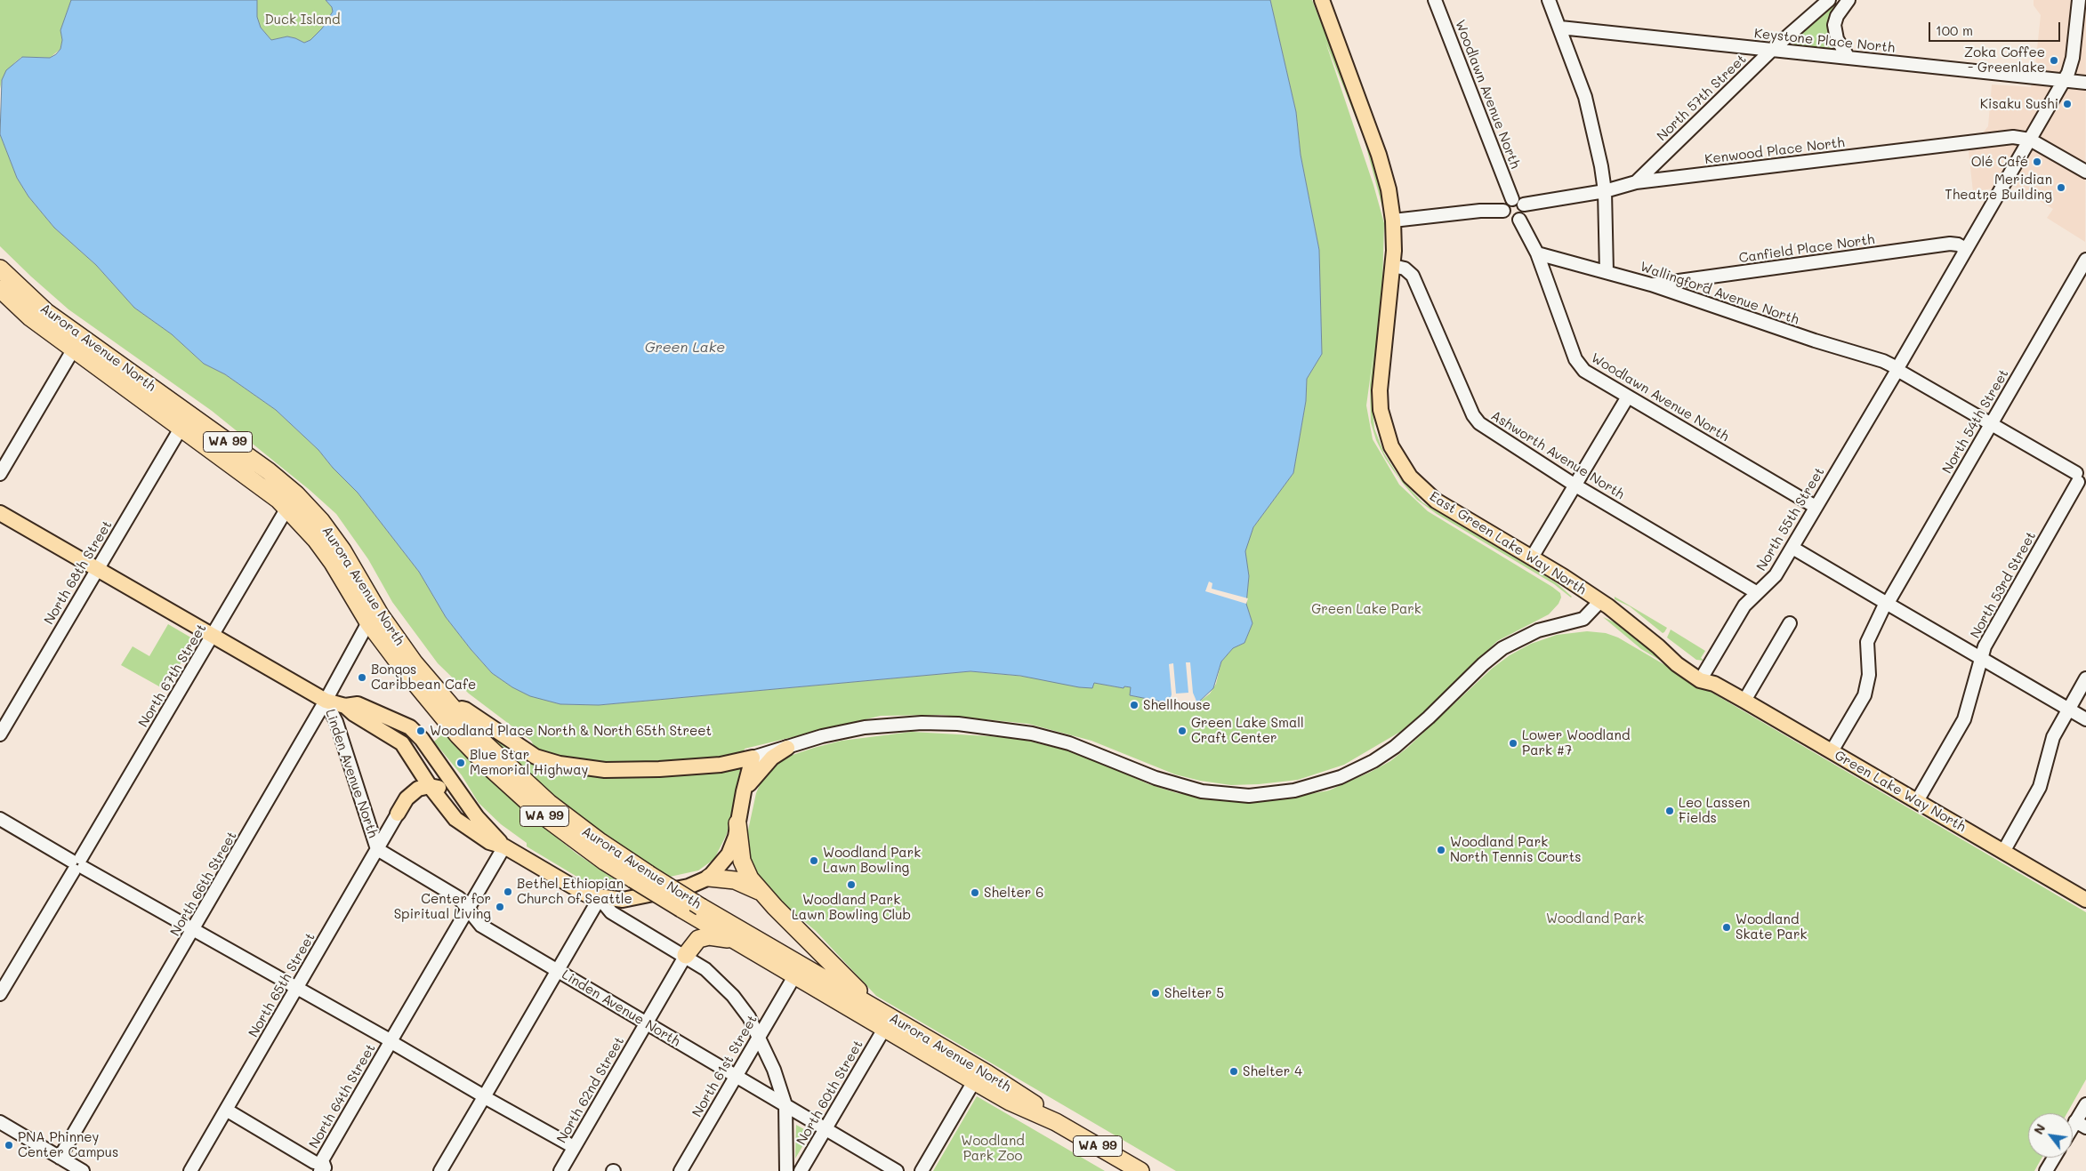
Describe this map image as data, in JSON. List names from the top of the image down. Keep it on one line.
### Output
{"streets":{"highway":["Aurora Avenue North","WA 99"],"main road":["East Green Lake Way North","Linden Avenue North","Green Lake Way North"],"street":["Keystone Place North","Woodlawn Avenue North","North 57th Street","Kenwood Place North","Canfield Place North","Wallingford Avenue North","North 54th Street","Ashworth Avenue North","North 55th Street","North 68th Street","North 53rd Street","North 67th Street","North 66th Street","North 65th Street","North 61st Street","North 62nd Street","North 60th Street","North 64th Street"]},"crossings":[["Keystone Place North","North 57th Street"],["Keystone Place North","North 55th Street"],["Woodlawn Avenue North","Kenwood Place North"],["Woodlawn Avenue North","Wallingford Avenue North"],["Woodlawn Avenue North","North 55th Street"],["North 57th Street","Kenwood Place North"],["Kenwood Place North","North 55th Street"],["Canfield Place North","Wallingford Avenue North"],["Canfield Place North","North 55th Street"],["Wallingford Avenue North","North 54th Street"],["Wallingford Avenue North","North 55th Street"],["Wallingford Avenue North","North 53rd Street"],["Aurora Avenue North","North 68th Street"],["Aurora Avenue North","North 67th Street"],["Aurora Avenue North","North 66th Street"],["Aurora Avenue North","North 61st Street"],["Aurora Avenue North","North 60th Street"],["North 54th Street","Green Lake Way North"],["Ashworth Avenue North","North 55th Street"],["Ashworth Avenue North","East Green Lake Way North"],["North 55th Street","Green Lake Way North"],["East Green Lake Way North","Green Lake Way North"],["North 68th Street","Linden Avenue North"],["North 53rd Street","Green Lake Way North"],["North 67th Street","Linden Avenue North"],["Linden Avenue North","North 66th Street"],["Linden Avenue North","North 65th Street"],["Linden Avenue North","North 61st Street"],["Linden Avenue North","North 62nd Street"],["Linden Avenue North","North 60th Street"],["Linden Avenue North","North 64th Street"]],"water":["Green Lake"],"parks":["Duck Island","Green Lake Park","Woodland Park","Woodland Park Zoo"],"places":["Zoka Coffee - Greenlake","Kisaku Sushi","Olé Café","Meridian Theatre Building","Bongos Caribbean Cafe","Shellhouse","Woodland Place North & North 65th Street","Green Lake Small Craft Center","Lower Woodland Park #7","Blue Star Memorial Highway","Leo Lassen Fields","Woodland Park North Tennis Courts","Woodland Park Lawn Bowling","Woodland Park Lawn Bowling Club","Bethel Ethiopian Church of Seattle","Shelter 6","Center for Spiritual Living","Woodland Skate Park","Shelter 5","Shelter 4","PNA Phinney Center Campus"],"scale_bar":"100 m","north":"top left"}
